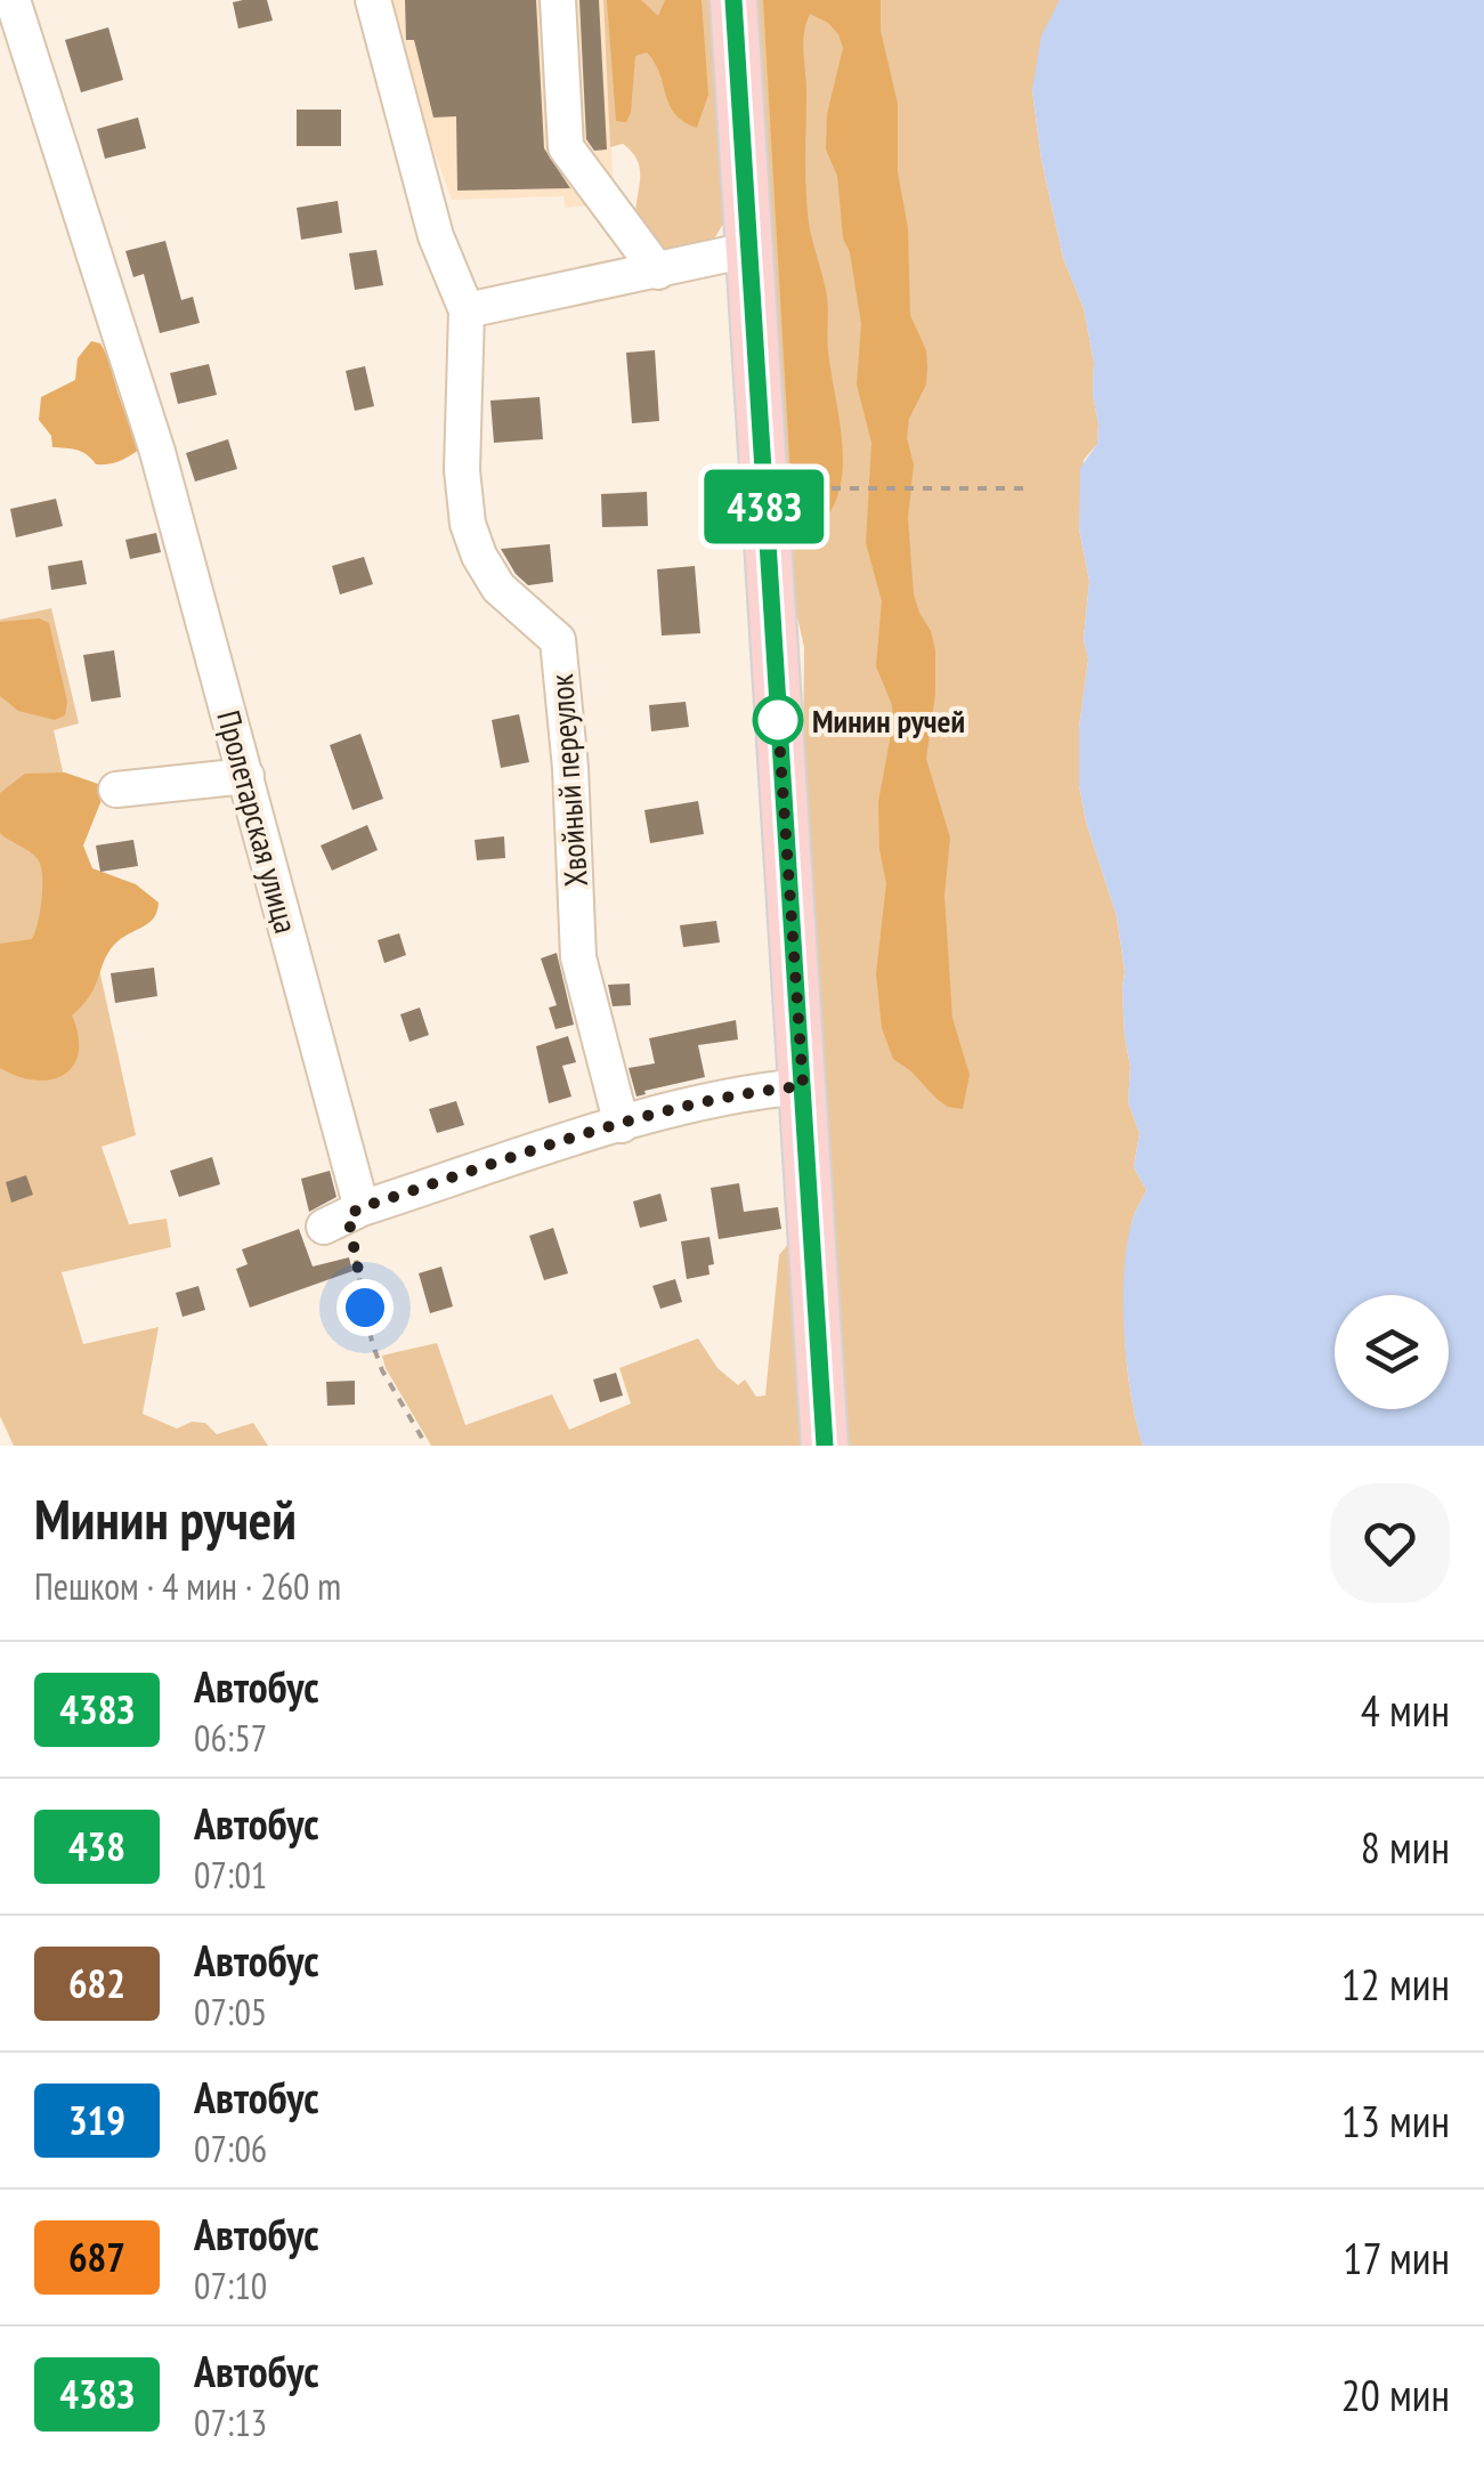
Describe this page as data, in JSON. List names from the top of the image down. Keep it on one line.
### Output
{"streets":{"street":["Хвойный переулок","Пролетарская улица"]},"places":["Минин ручей"],"lines":["bus line 438З"],"page":{"on_map":"438З","heading":["Минин ручей","Пешком · 4 мин · 260 m"],"list":[{"mark":"438З","name":"Автобус","note":"06:57","value":"4 мин"},{"mark":"438","name":"Автобус","note":"07:01","value":"8 мин"},{"mark":"682","name":"Автобус","note":"07:05","value":"12 мин"},{"mark":"319","name":"Автобус","note":"07:06","value":"13 мин"},{"mark":"687","name":"Автобус","note":"07:10","value":"17 мин"},{"mark":"438З","name":"Автобус","note":"07:13","value":"20 мин"}]}}
